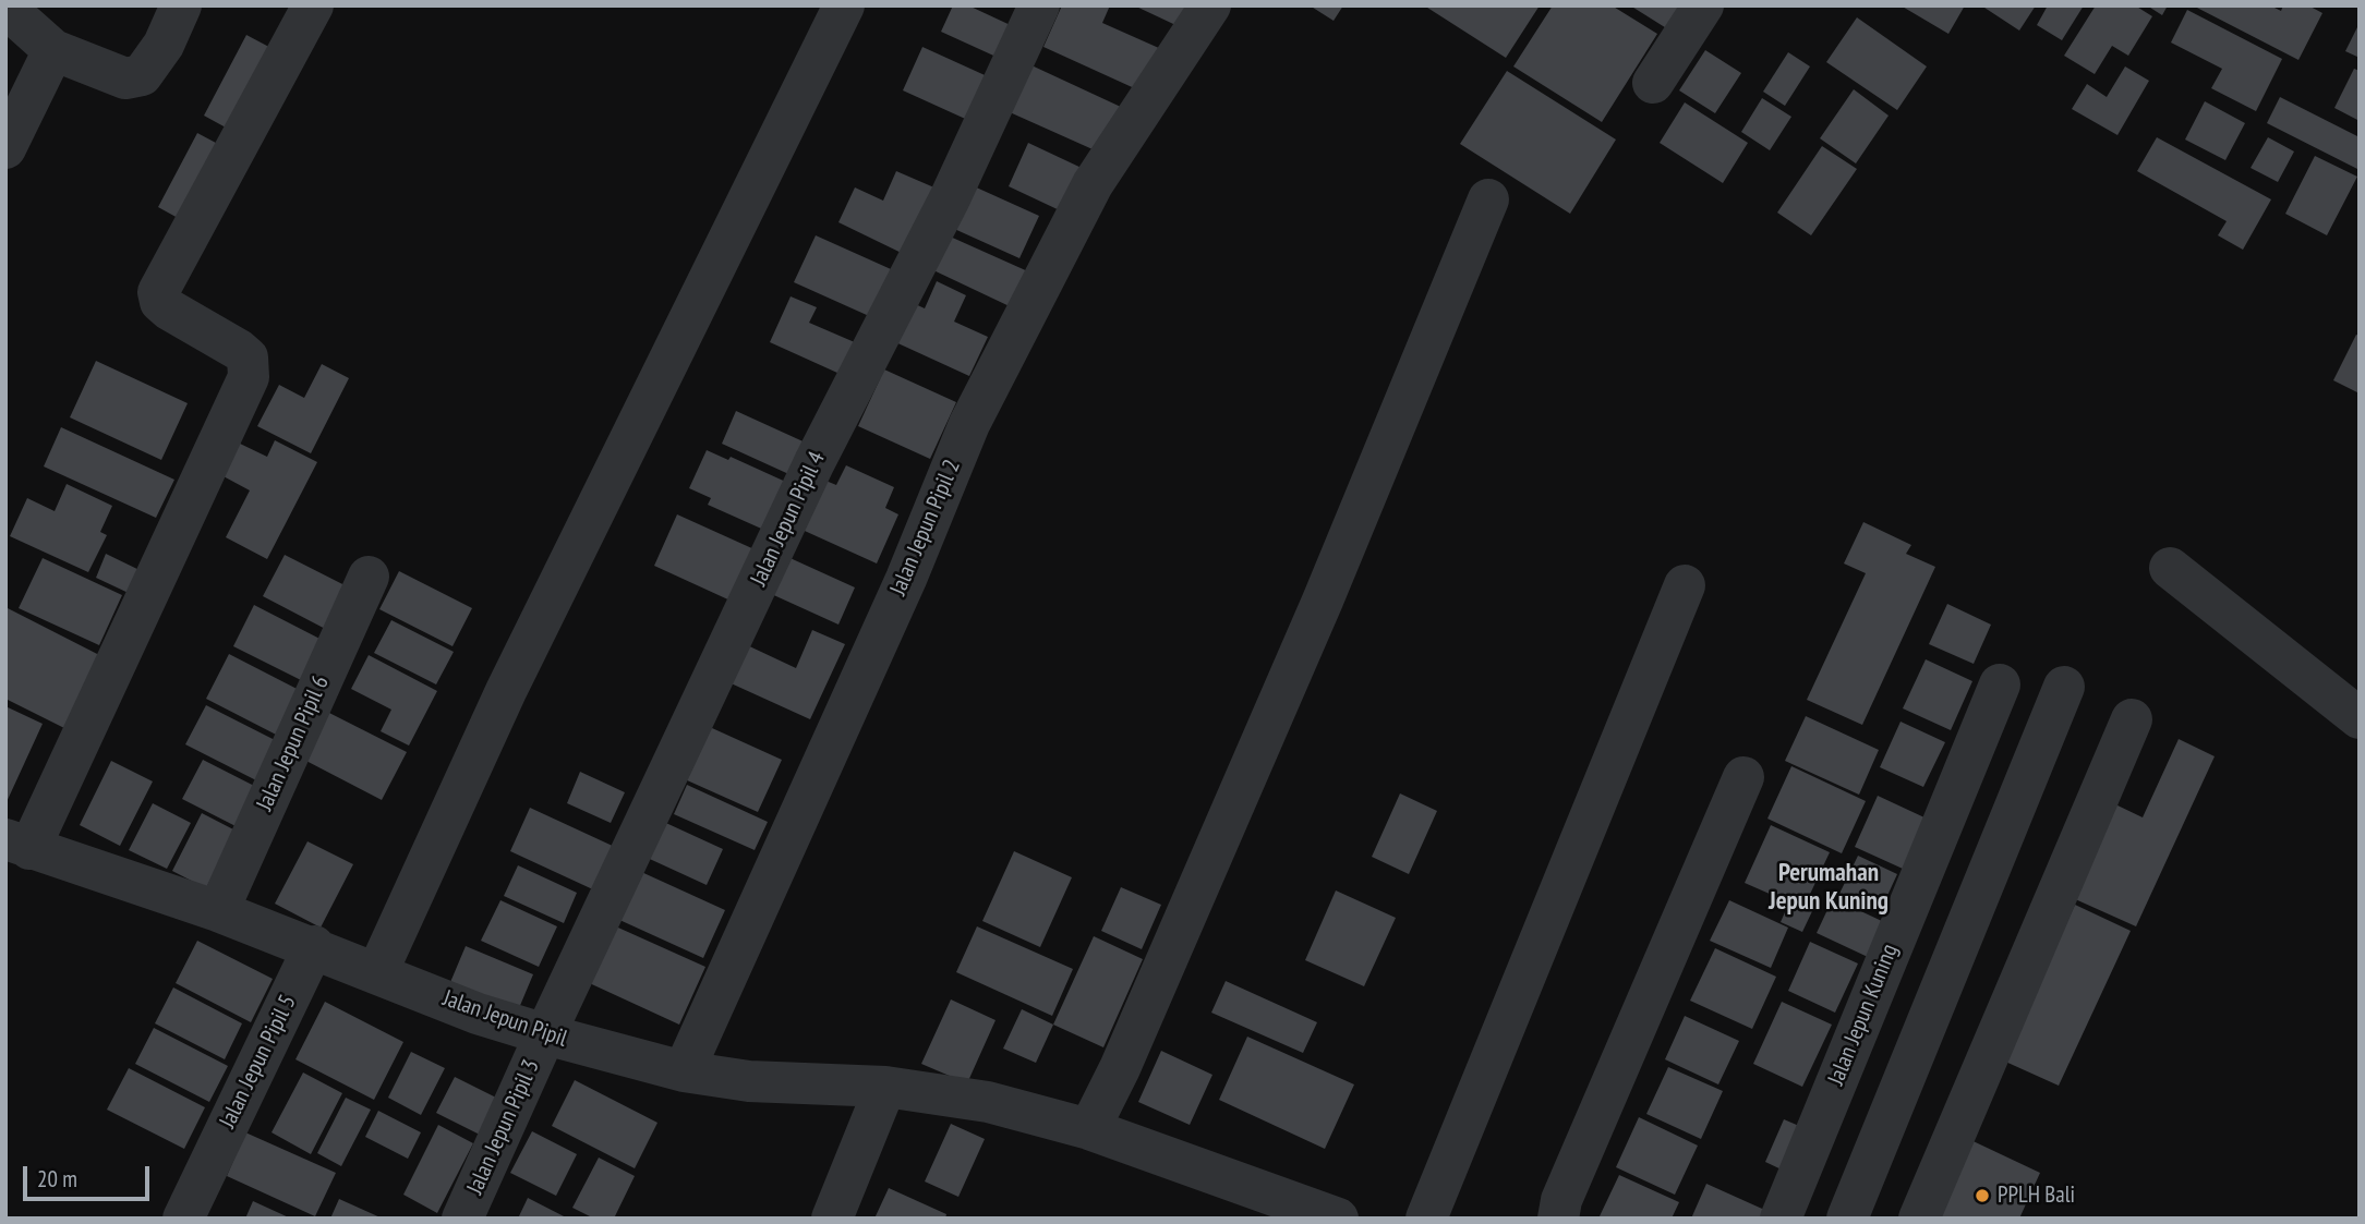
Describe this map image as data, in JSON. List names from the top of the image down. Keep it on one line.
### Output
{"streets":{"street":["Jalan Jepun Pipil 4","Jalan Jepun Pipil 2","Jalan Jepun Pipil 6","Jalan Jepun Kuning","Jalan Jepun Pipil","Jalan Jepun Pipil 5","Jalan Jepun Pipil 3"]},"crossings":[["Jalan Jepun Pipil 4","Jalan Jepun Pipil"],["Jalan Jepun Pipil 4","Jalan Jepun Pipil 3"],["Jalan Jepun Pipil 2","Jalan Jepun Pipil"],["Jalan Jepun Pipil 6","Jalan Jepun Pipil"],["Jalan Jepun Pipil","Jalan Jepun Pipil 5"],["Jalan Jepun Pipil","Jalan Jepun Pipil 3"]],"districts":["Perumahan Jepun Kuning"],"places":["PPLH Bali"],"scale_bar":"20 m"}
